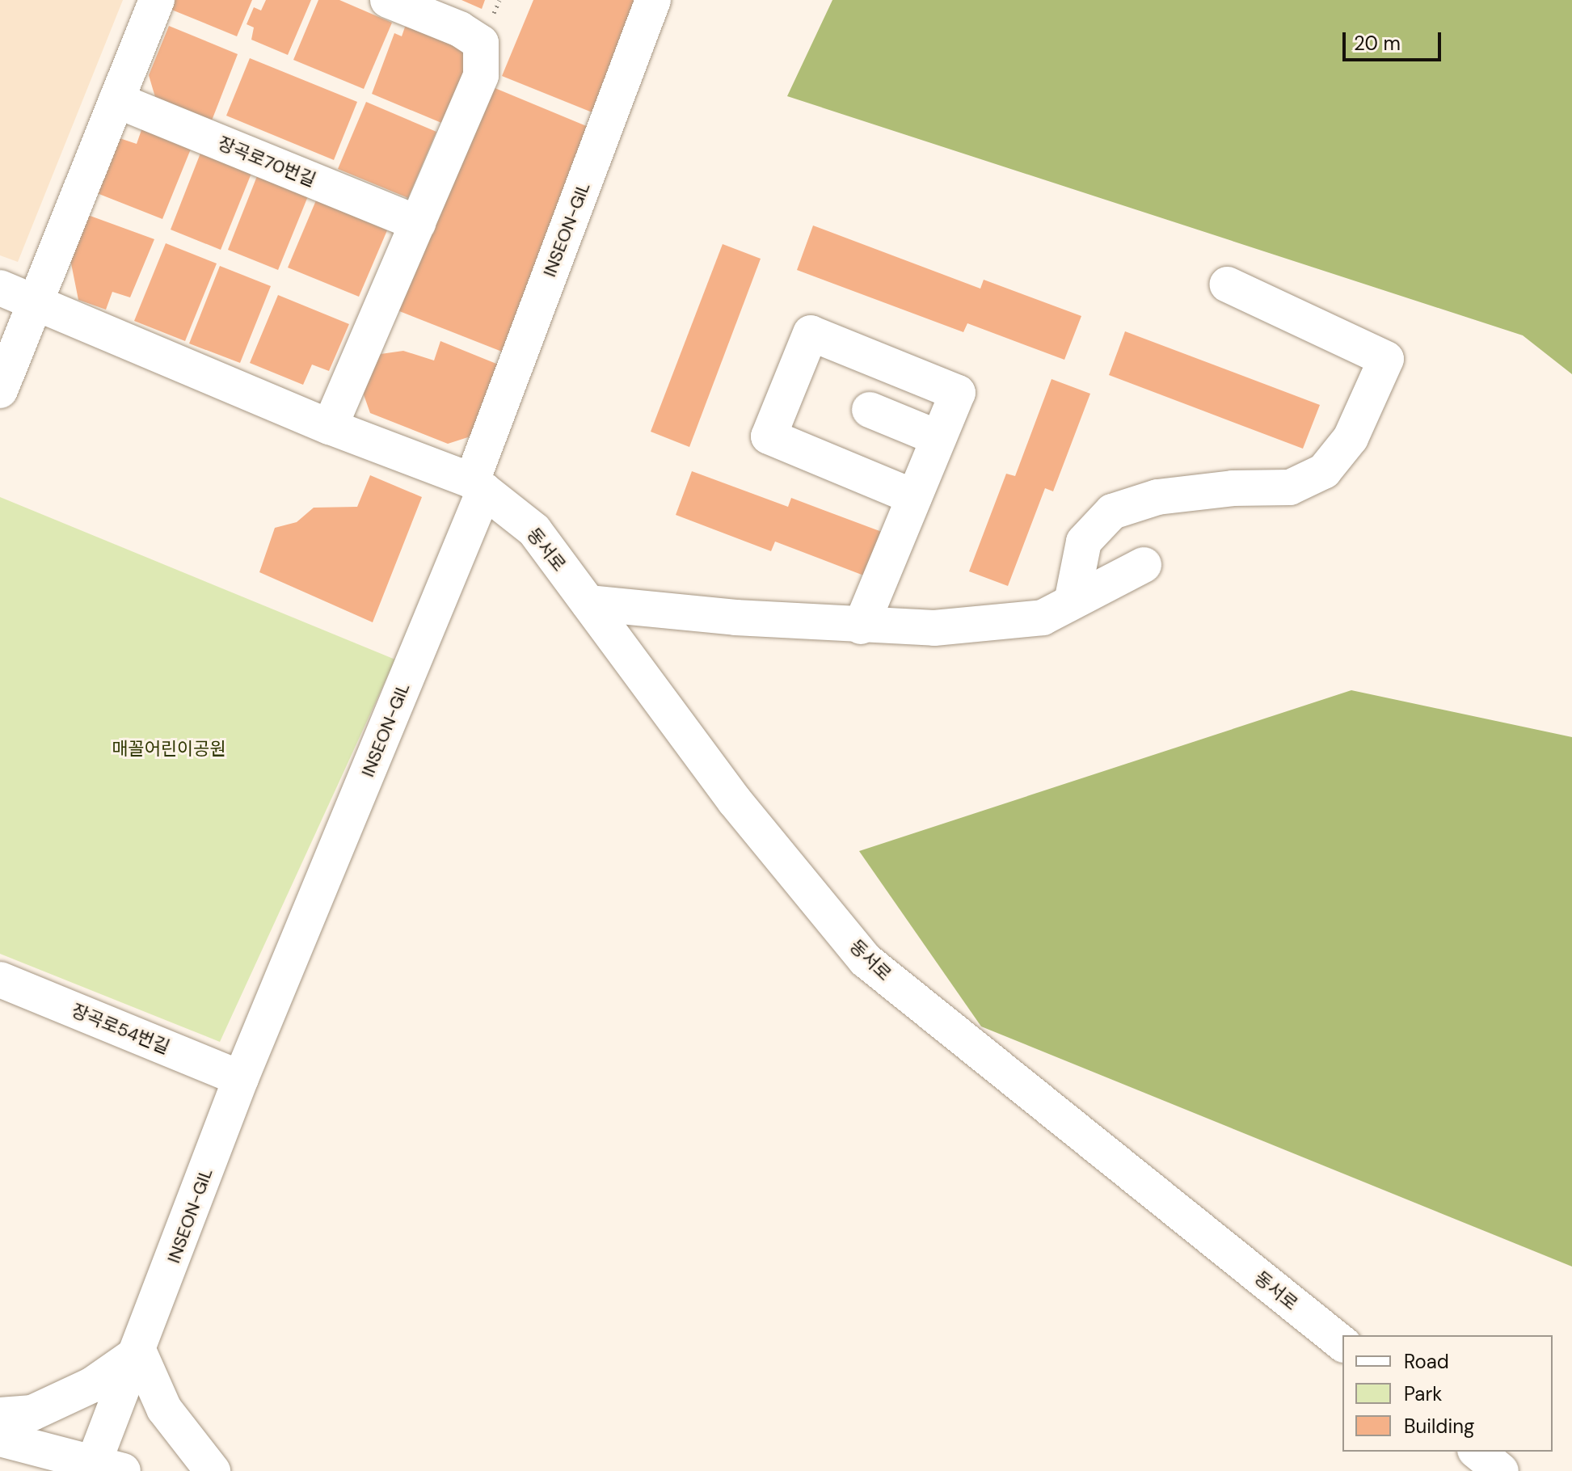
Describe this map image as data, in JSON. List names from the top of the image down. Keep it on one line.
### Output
{"streets":{"street":["장곡로70번길","INSEON-GIL","동서로","장곡로54번길"]},"crossings":[["INSEON-GIL","동서로"],["INSEON-GIL","장곡로54번길"]],"parks":["매꼴어린이공원"],"legend":["Road","Park","Building"],"scale_bar":"20 m"}
